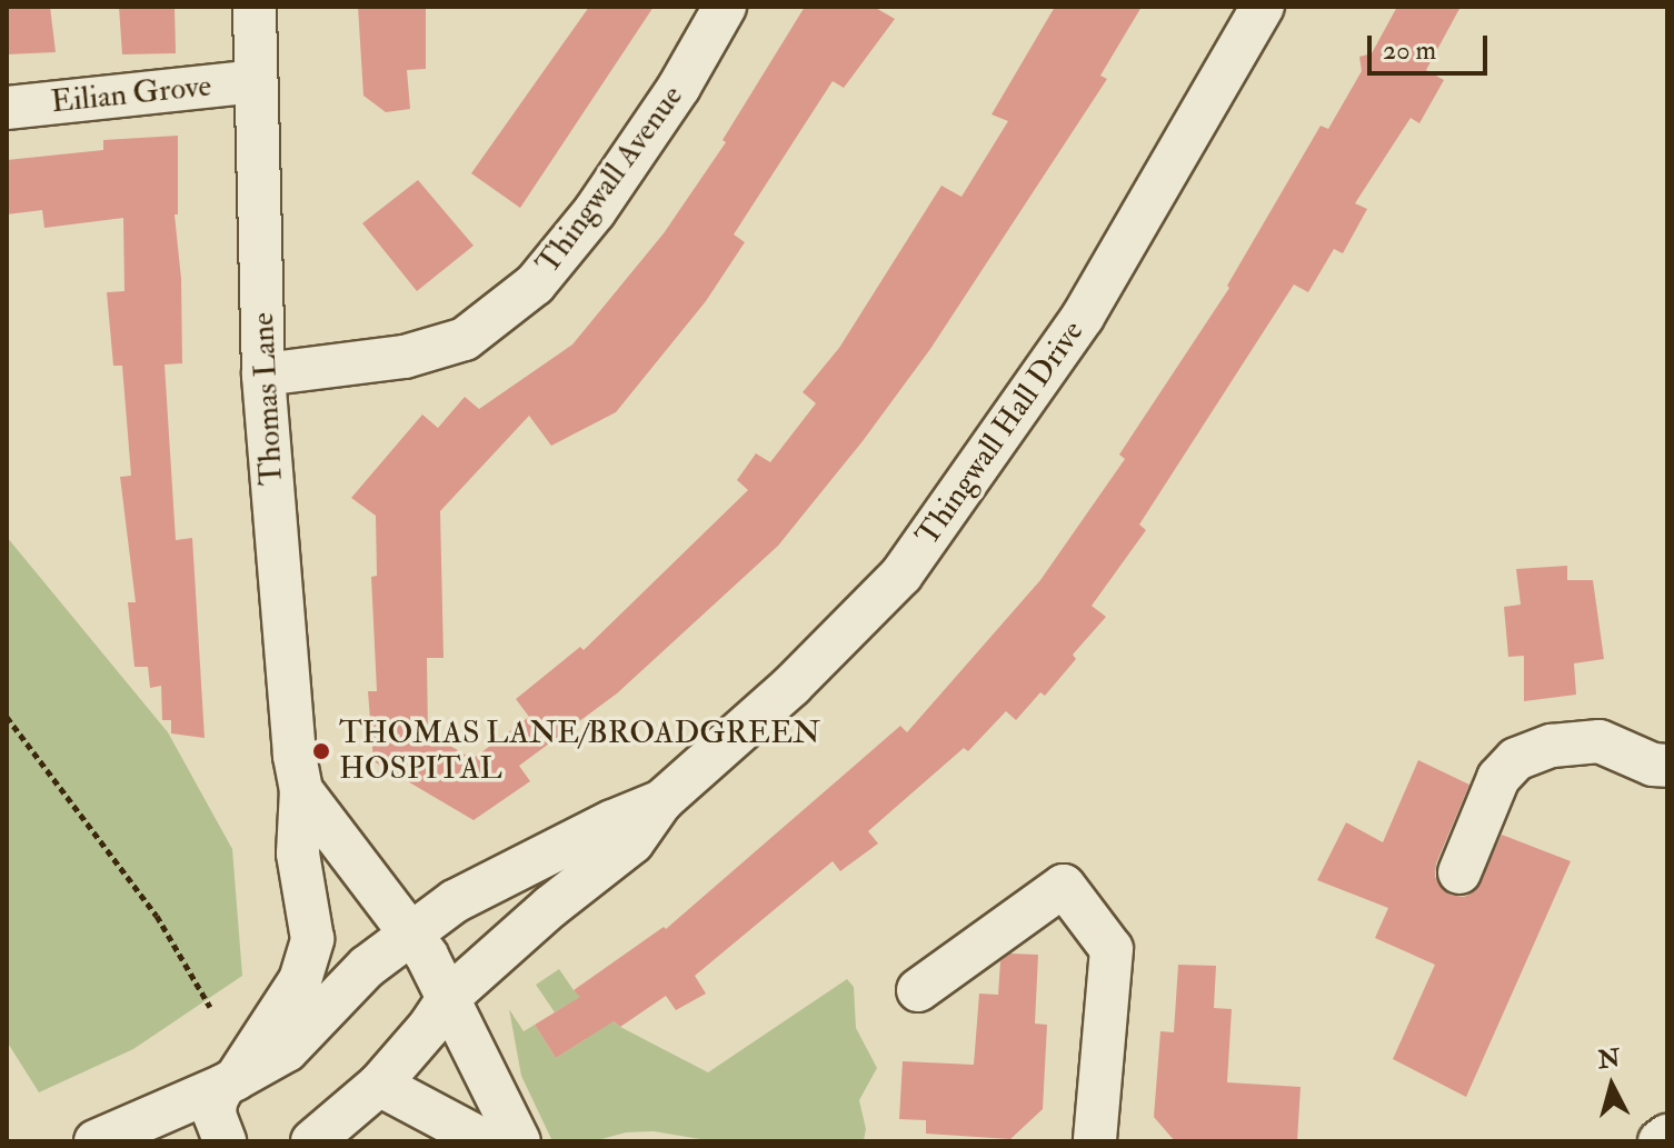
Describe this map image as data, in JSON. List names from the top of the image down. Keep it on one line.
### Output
{"streets":{"street":["Eilian Grove","Thingwall Avenue","Thomas Lane","Thingwall Hall Drive"]},"crossings":[["Eilian Grove","Thomas Lane"],["Thingwall Avenue","Thomas Lane"],["Thomas Lane","Thingwall Hall Drive"]],"places":["THOMAS LANE/BROADGREEN HOSPITAL"],"scale_bar":"20 m","north":"top"}
